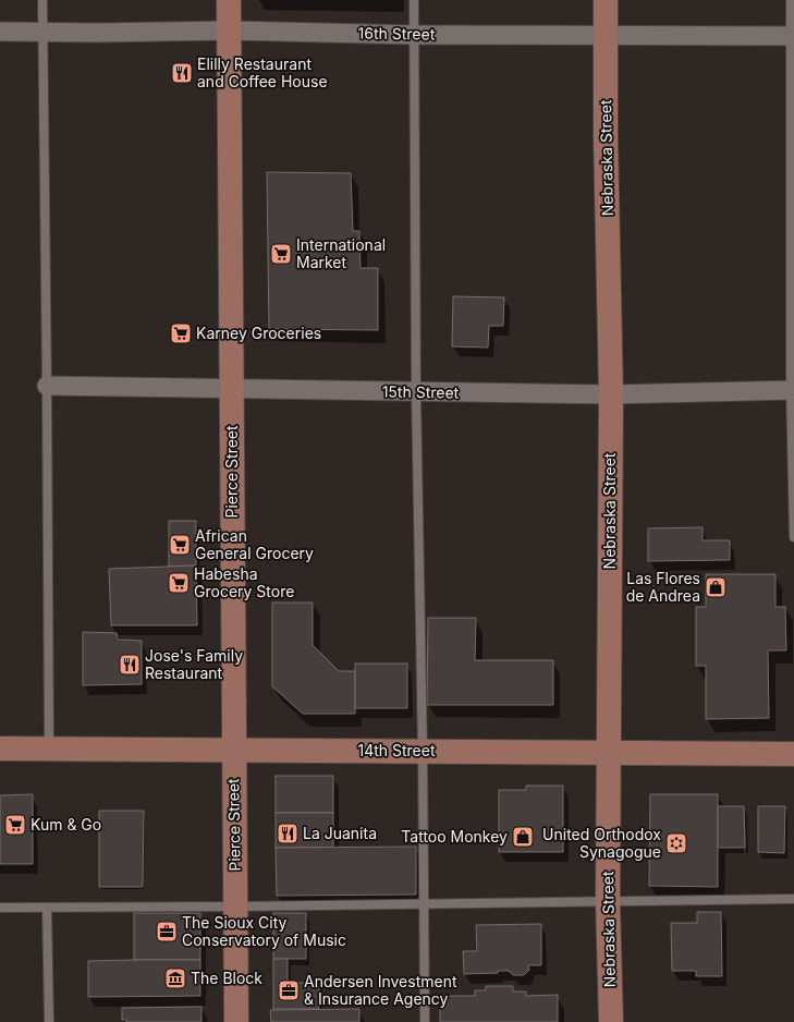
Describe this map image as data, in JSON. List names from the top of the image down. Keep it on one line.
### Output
{"streets":{"main road":["Nebraska Street","Pierce Street","14th Street"],"street":["16th Street","15th Street"]},"crossings":[["16th Street","Nebraska Street"],["16th Street","Pierce Street"],["Nebraska Street","15th Street"],["Nebraska Street","14th Street"],["15th Street","Pierce Street"],["Pierce Street","14th Street"]],"places":{"restaurant":["Elilly Restaurant and Coffee House","Jose's Family Restaurant","La Juanita"],"supermarket":["International Market","Karney Groceries","African General Grocery","Habesha Grocery Store","Kum & Go"],"shop":["Las Flores de Andrea","Tattoo Monkey"],"synagogue":["United Orthodox Synagogue"],"office":["The Sioux City Conservatory of Music","Andersen Investment & Insurance Agency"],"museum":["The Block"]}}
